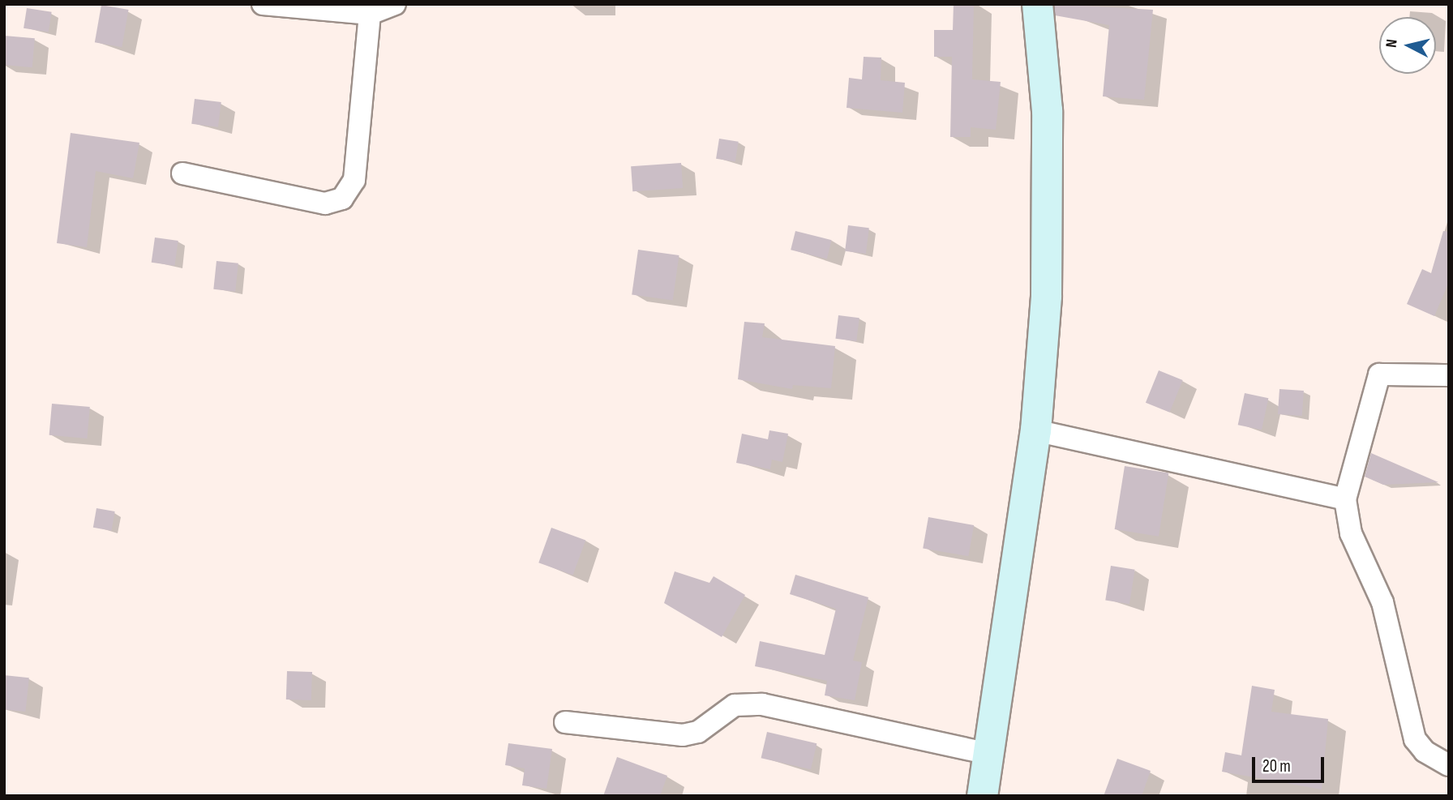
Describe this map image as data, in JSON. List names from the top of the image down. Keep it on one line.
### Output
{"scale_bar":"20 m","north":"left"}
